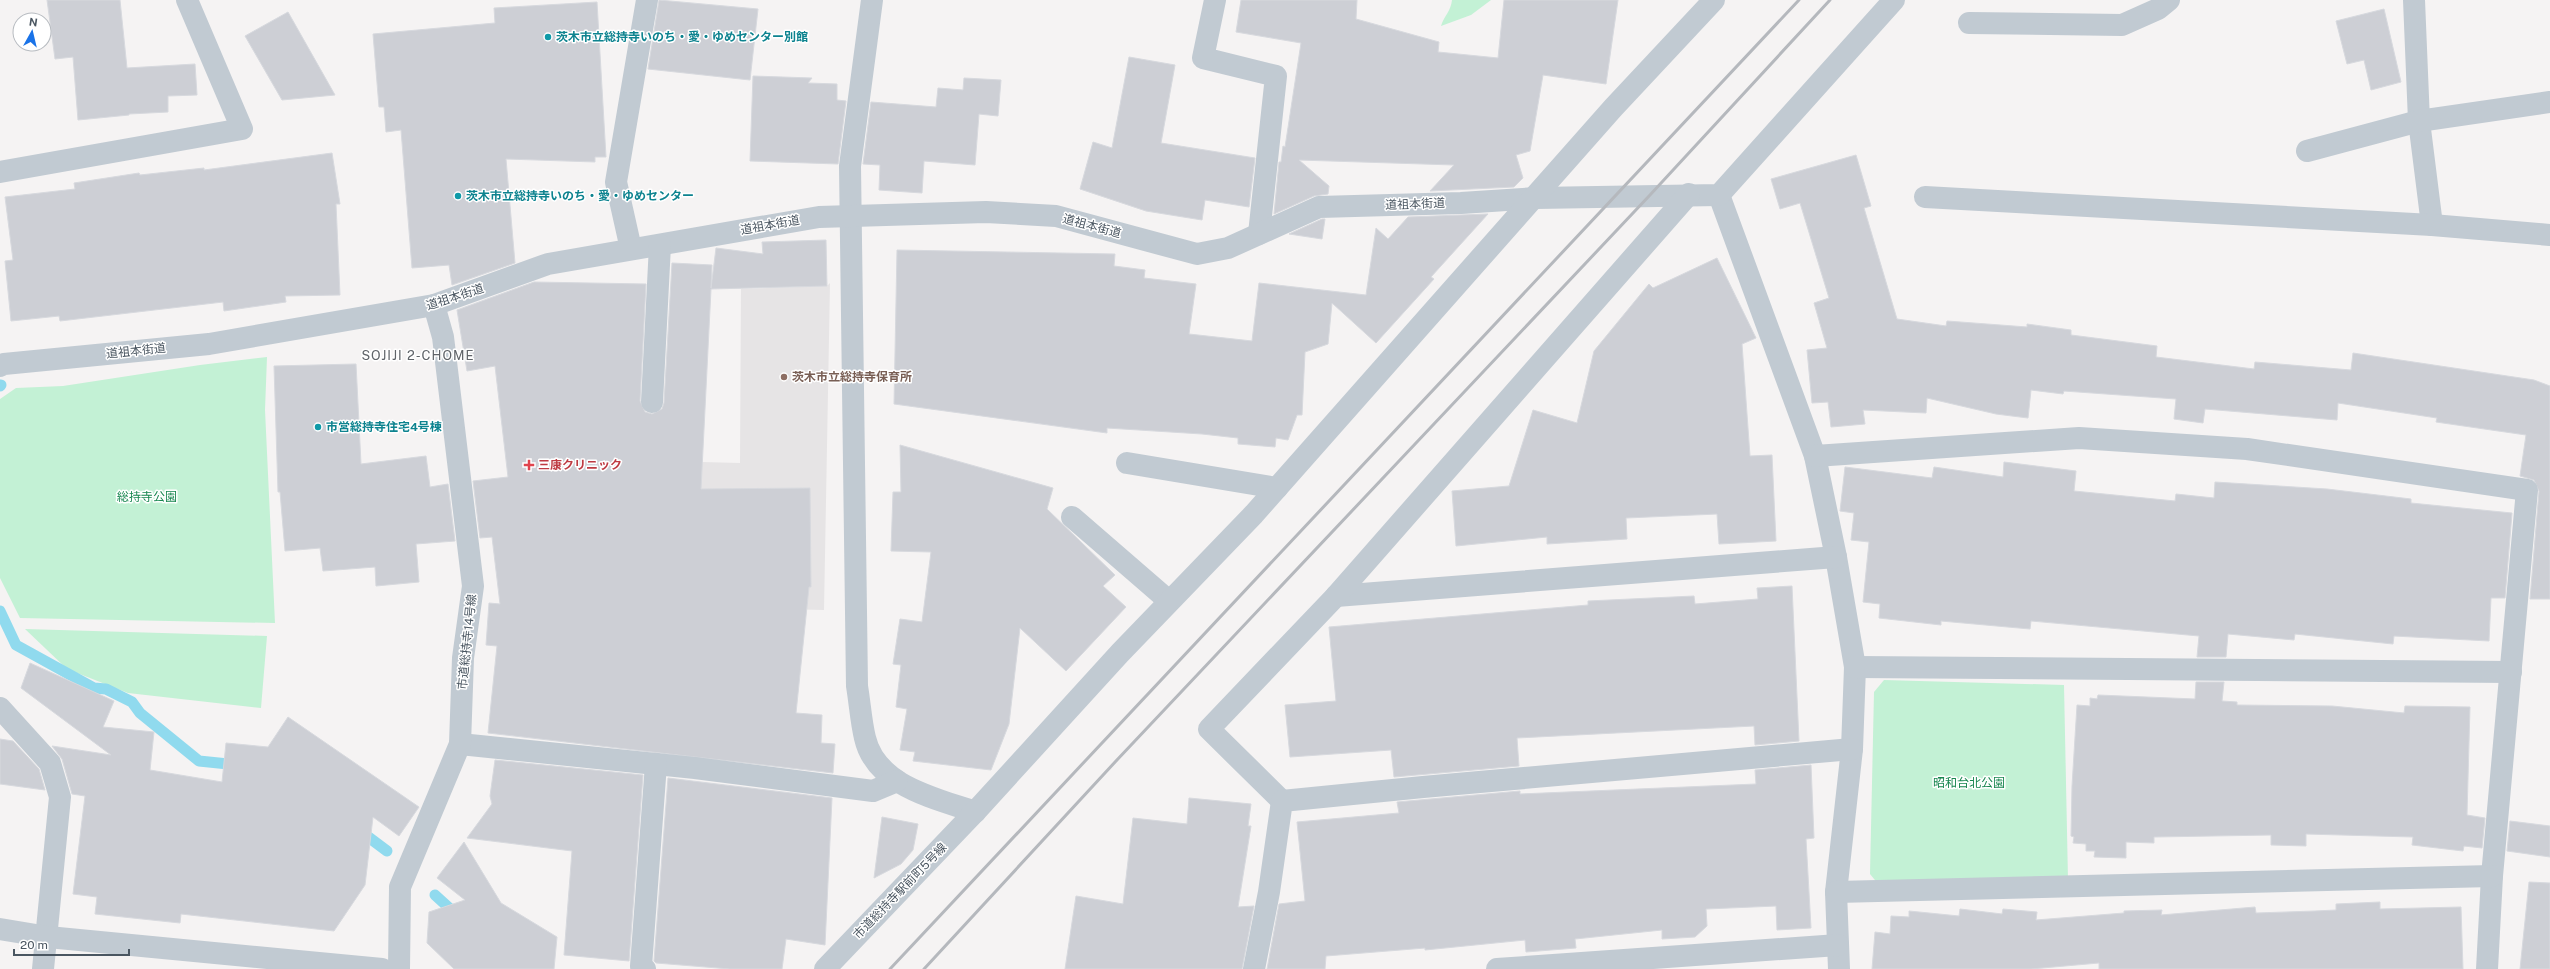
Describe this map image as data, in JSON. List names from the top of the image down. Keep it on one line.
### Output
{"streets":{"street":["道祖本街道","市道総持寺14号線","市道総持寺駅前町5号線"]},"crossings":[["道祖本街道","市道総持寺14号線"],["道祖本街道","市道総持寺駅前町5号線"]],"districts":["SOJIJI 2-CHOME"],"parks":["総持寺公園","昭和台北公園"],"places":{"other":["茨木市立総持寺いのち・愛・ゆめセンター別館","茨木市立総持寺いのち・愛・ゆめセンター","茨木市立総持寺保育所","市営総持寺住宅4号棟"],"health":["三康クリニック"]},"scale_bar":"20 m","north":"top"}
